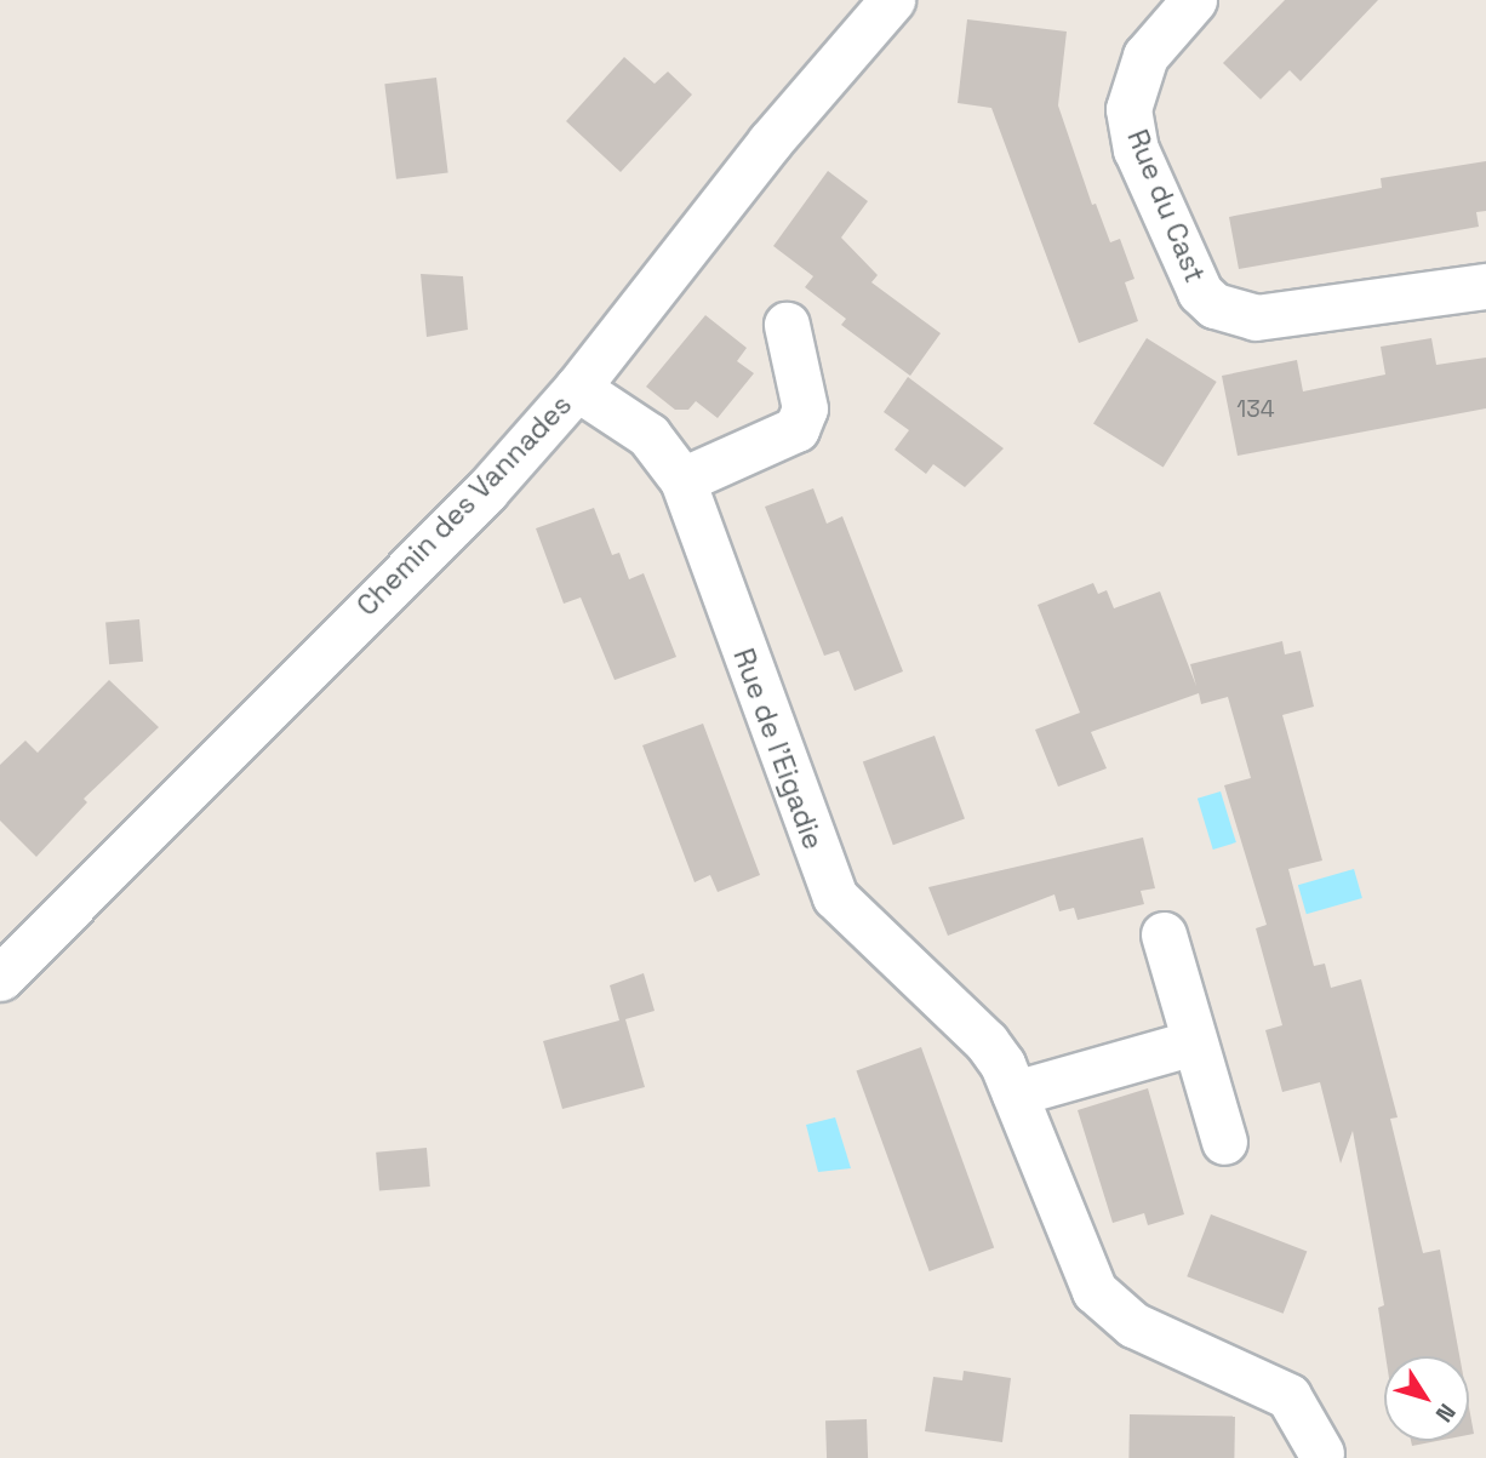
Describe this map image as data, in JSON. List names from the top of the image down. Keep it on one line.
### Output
{"streets":{"street":["Rue du Cast","Chemin des Vannades","Rue de l'Eigadie"]},"crossings":[["Chemin des Vannades","Rue de l'Eigadie"]],"house_numbers":["134"],"north":"bottom right"}
